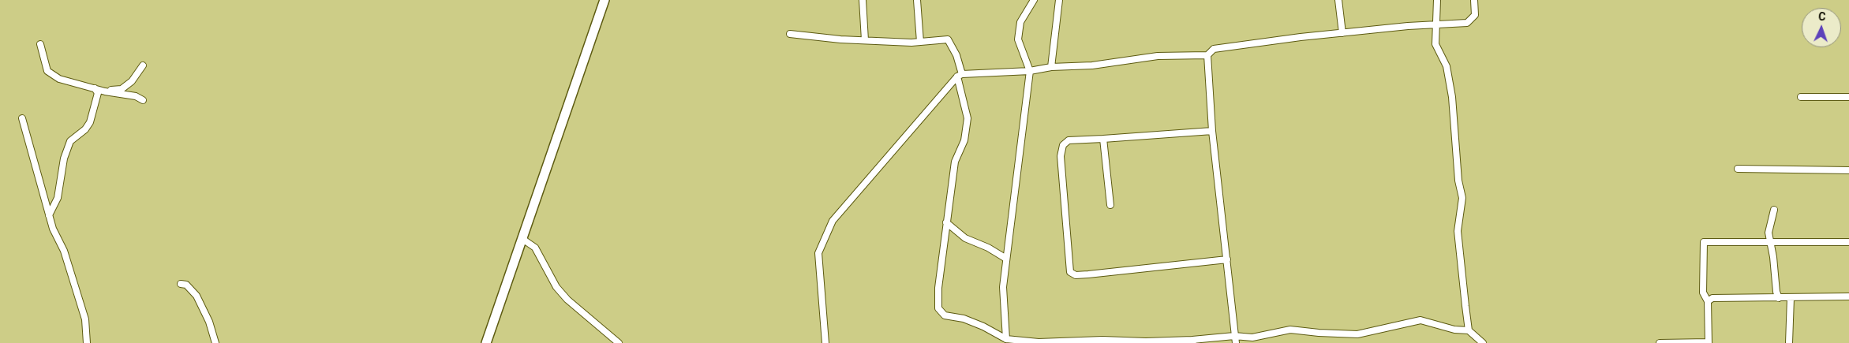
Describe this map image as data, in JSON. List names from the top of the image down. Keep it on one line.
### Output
{"north":"top"}
